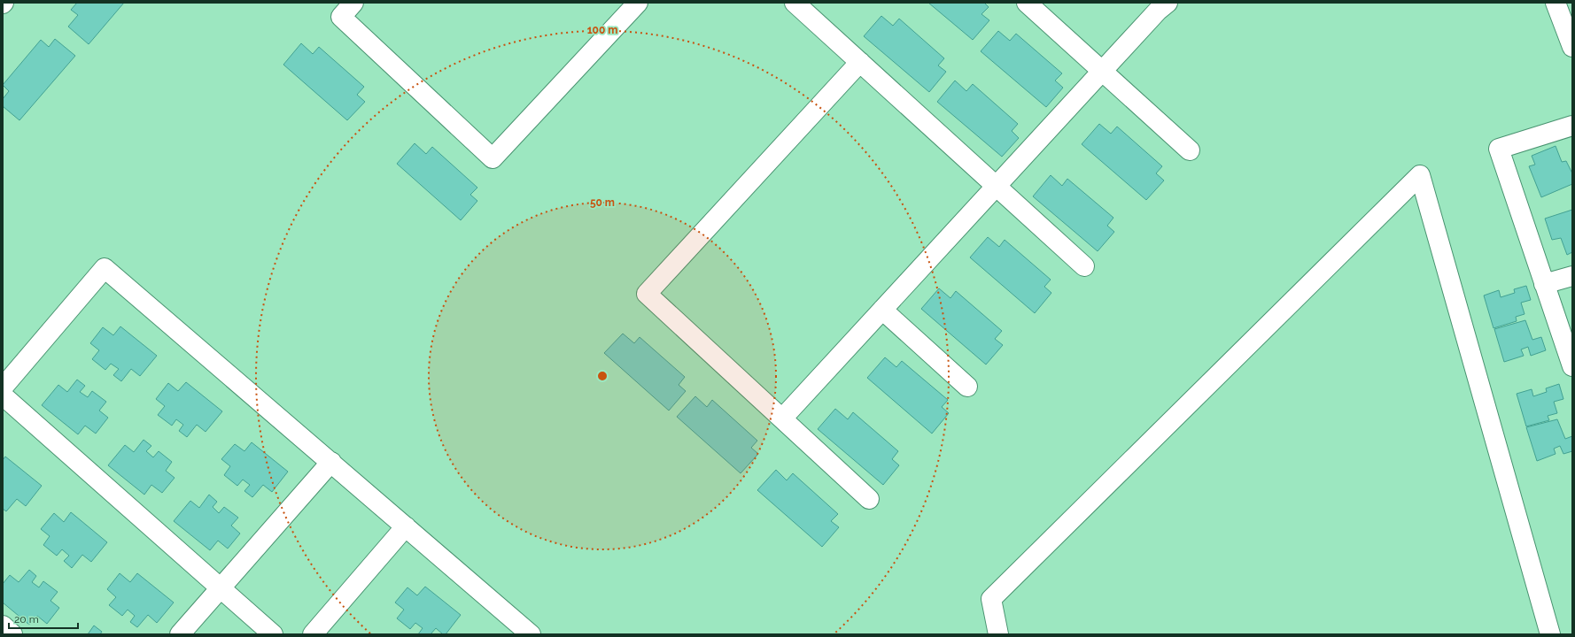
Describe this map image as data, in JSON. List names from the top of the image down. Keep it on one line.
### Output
{"scale_bar":"20 m","rings":["100 m","50 m"]}
